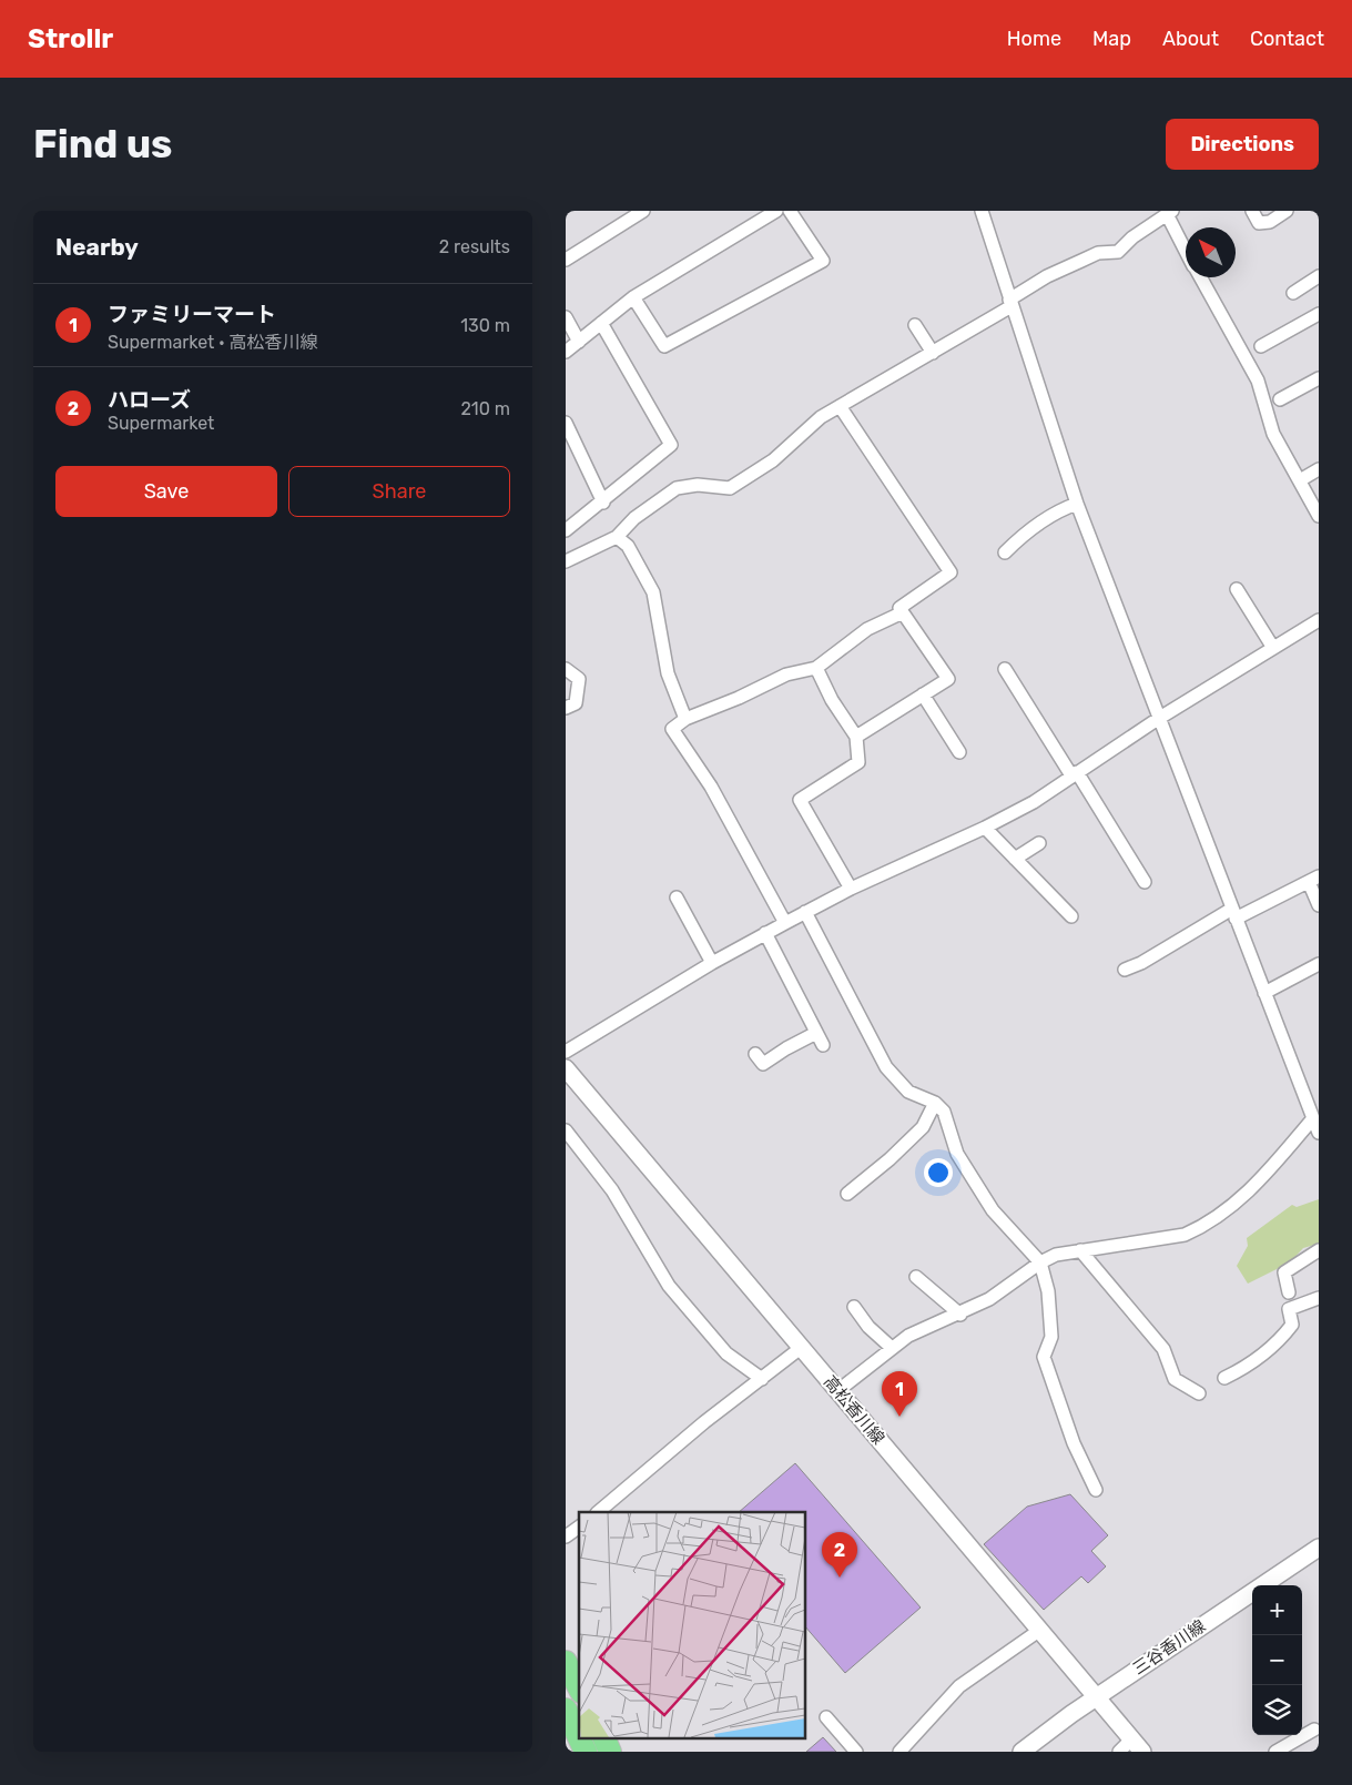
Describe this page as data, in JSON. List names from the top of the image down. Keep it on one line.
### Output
{"streets":{"main road":["高松香川線","三谷香川線"]},"crossings":[["高松香川線","三谷香川線"]],"north":"top left","page":{"header":"Strollr","nav":["Home","Map","About","Contact"],"buttons":["Directions",["Save","Share"]],"title":"Find us","heading":["Nearby","2 results"],"list":[{"mark":"1","name":"ファミリーマート","note":"Supermarket · 高松香川線","value":"130 m"},{"mark":"2","name":"ハローズ","note":"Supermarket","value":"210 m"}],"pins":["1","2"],"map_buttons":["+","−"]}}
